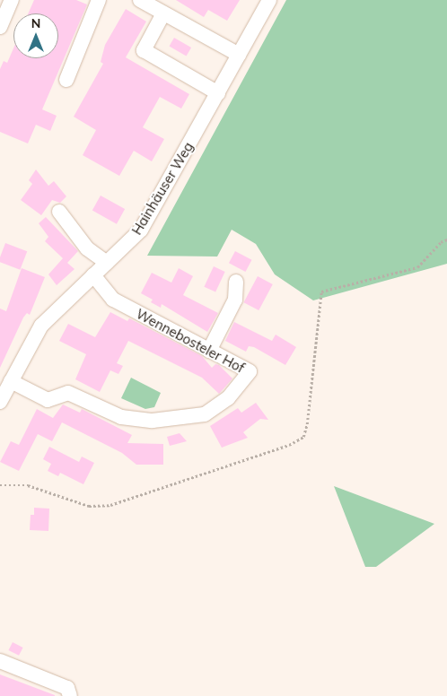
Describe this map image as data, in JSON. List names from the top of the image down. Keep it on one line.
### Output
{"streets":{"street":["Hainhäuser Weg","Wennebosteler Hof"]},"crossings":[["Hainhäuser Weg","Wennebosteler Hof"]],"north":"top"}
